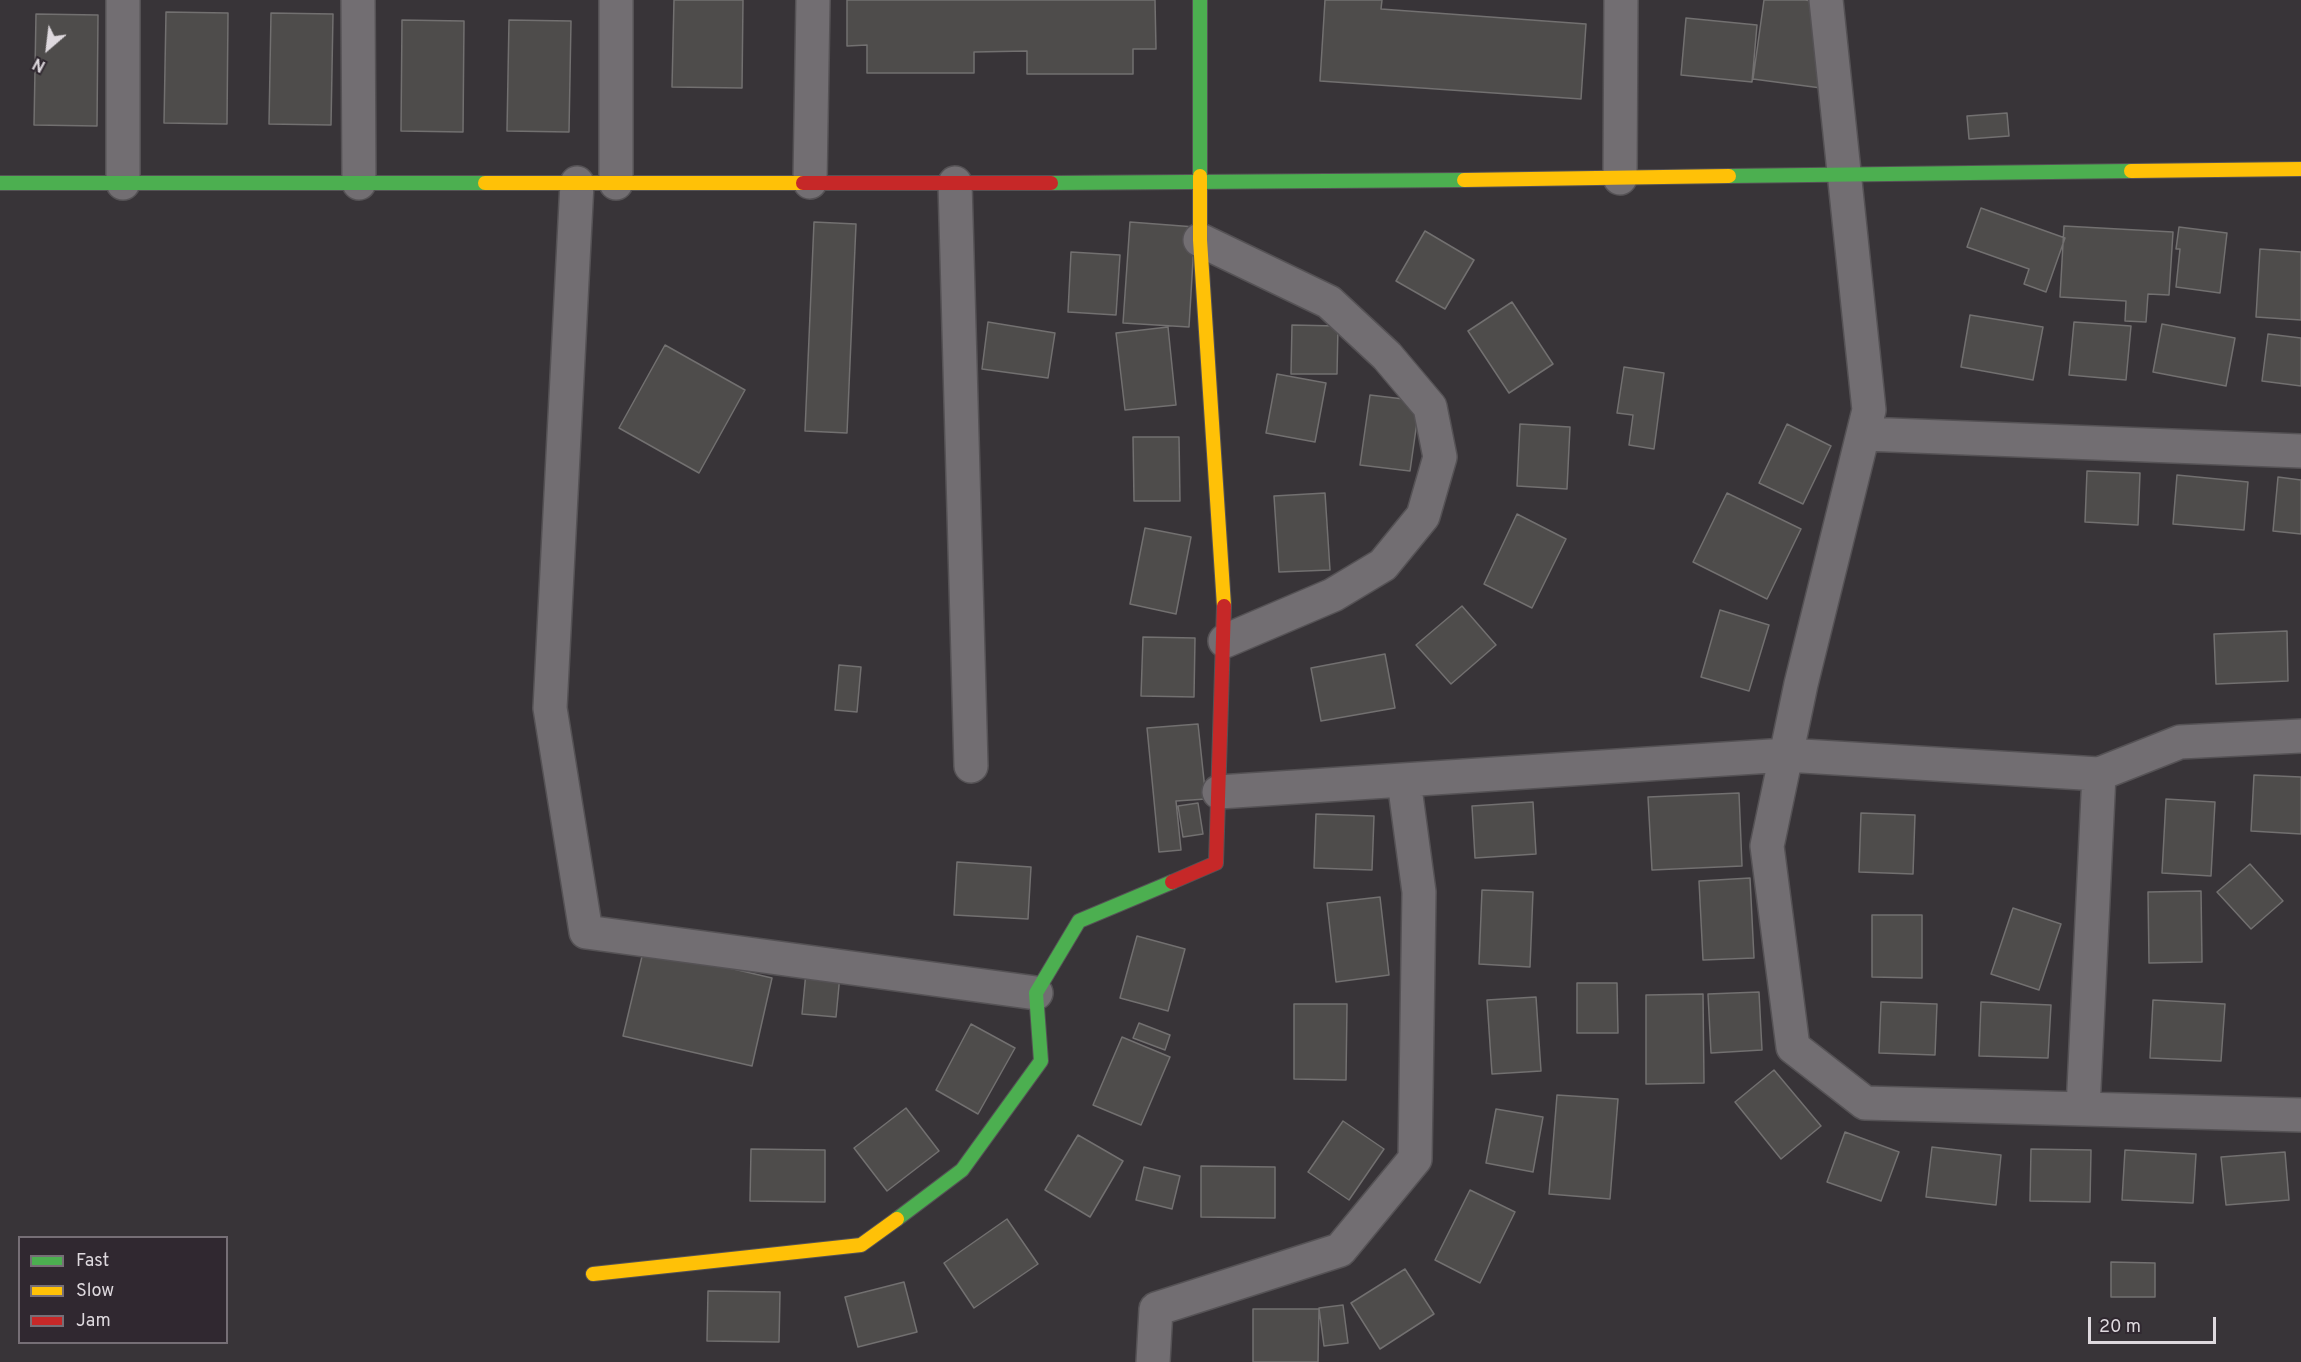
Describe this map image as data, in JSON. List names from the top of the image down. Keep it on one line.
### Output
{"legend":["Fast","Slow","Jam"],"scale_bar":"20 m","north":"bottom left"}
